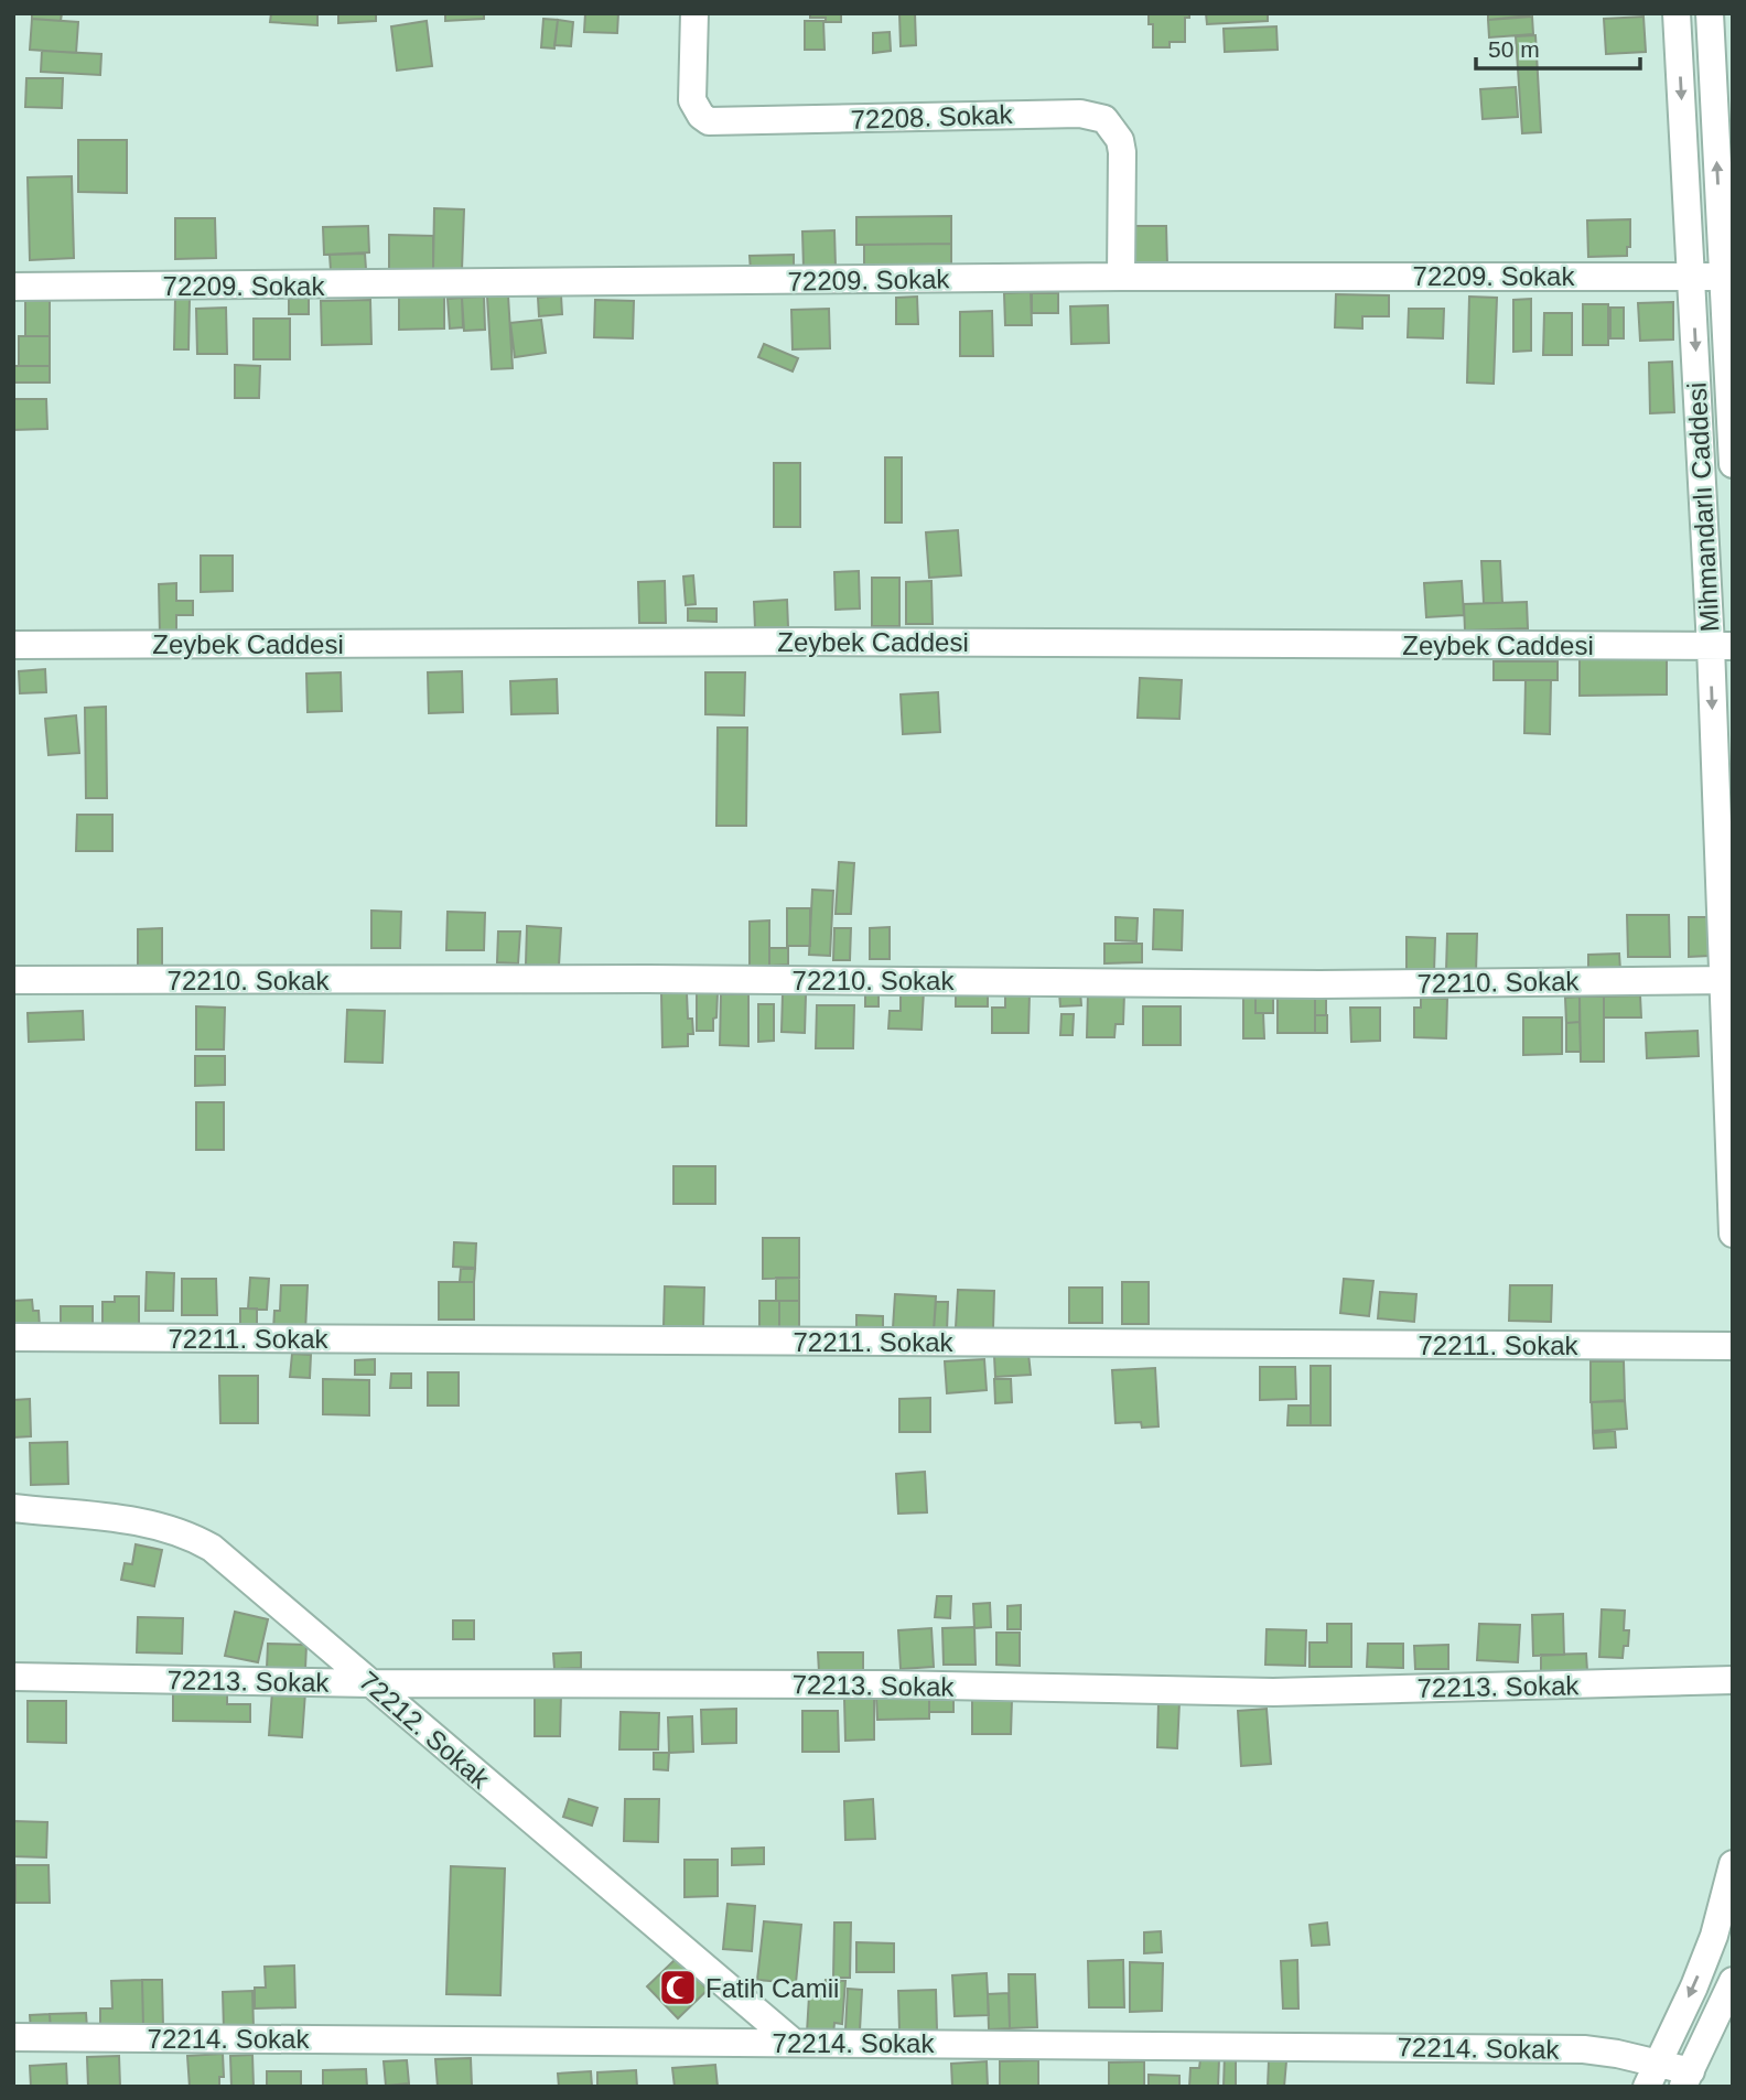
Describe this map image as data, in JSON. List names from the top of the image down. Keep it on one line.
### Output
{"streets":{"street":["72208. Sokak","72209. Sokak","Mihmandarlı Caddesi","Zeybek Caddesi","72210. Sokak","72211. Sokak","72213. Sokak","72212. Sokak","72214. Sokak"]},"crossings":[["72208. Sokak","72209. Sokak"],["72209. Sokak","Mihmandarlı Caddesi"],["Mihmandarlı Caddesi","Zeybek Caddesi"],["Mihmandarlı Caddesi","72210. Sokak"],["72213. Sokak","72212. Sokak"],["72212. Sokak","72214. Sokak"]],"places":{"mosque":["Fatih Camii"]},"scale_bar":"50 m"}
